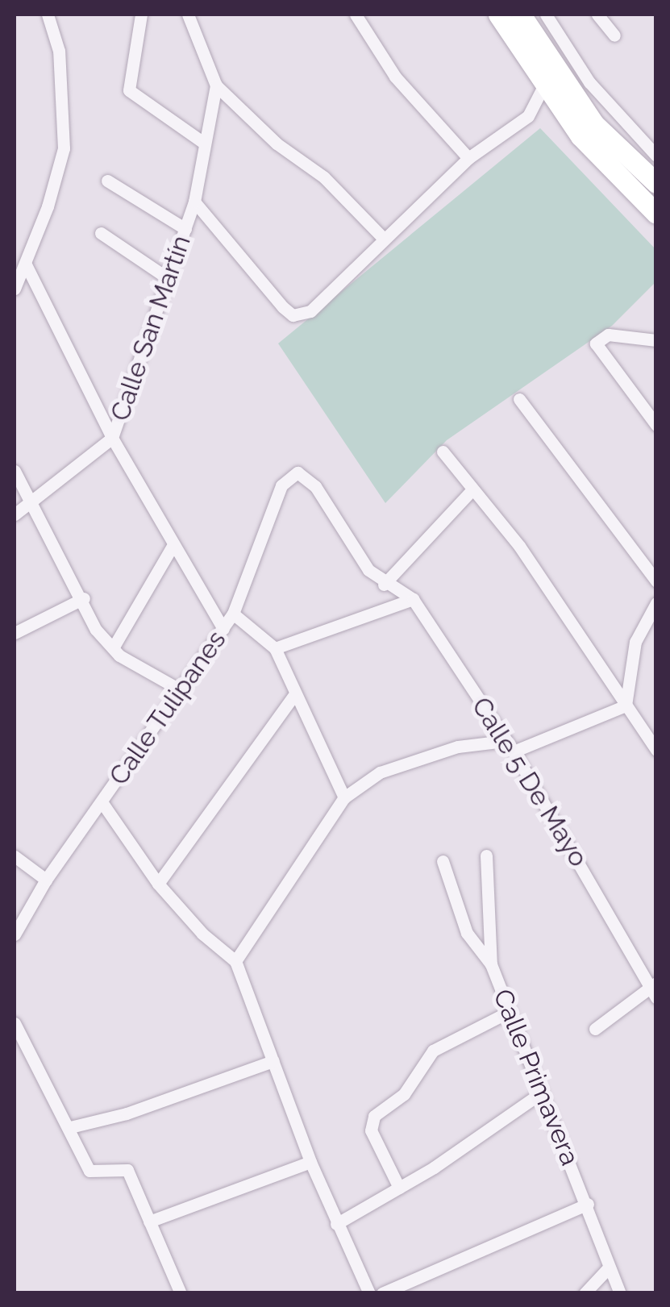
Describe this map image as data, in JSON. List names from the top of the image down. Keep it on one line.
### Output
{"streets":{"street":["Calle San Martín","Calle Tulipanes","Calle 5 De Mayo","Calle Primavera"]}}
